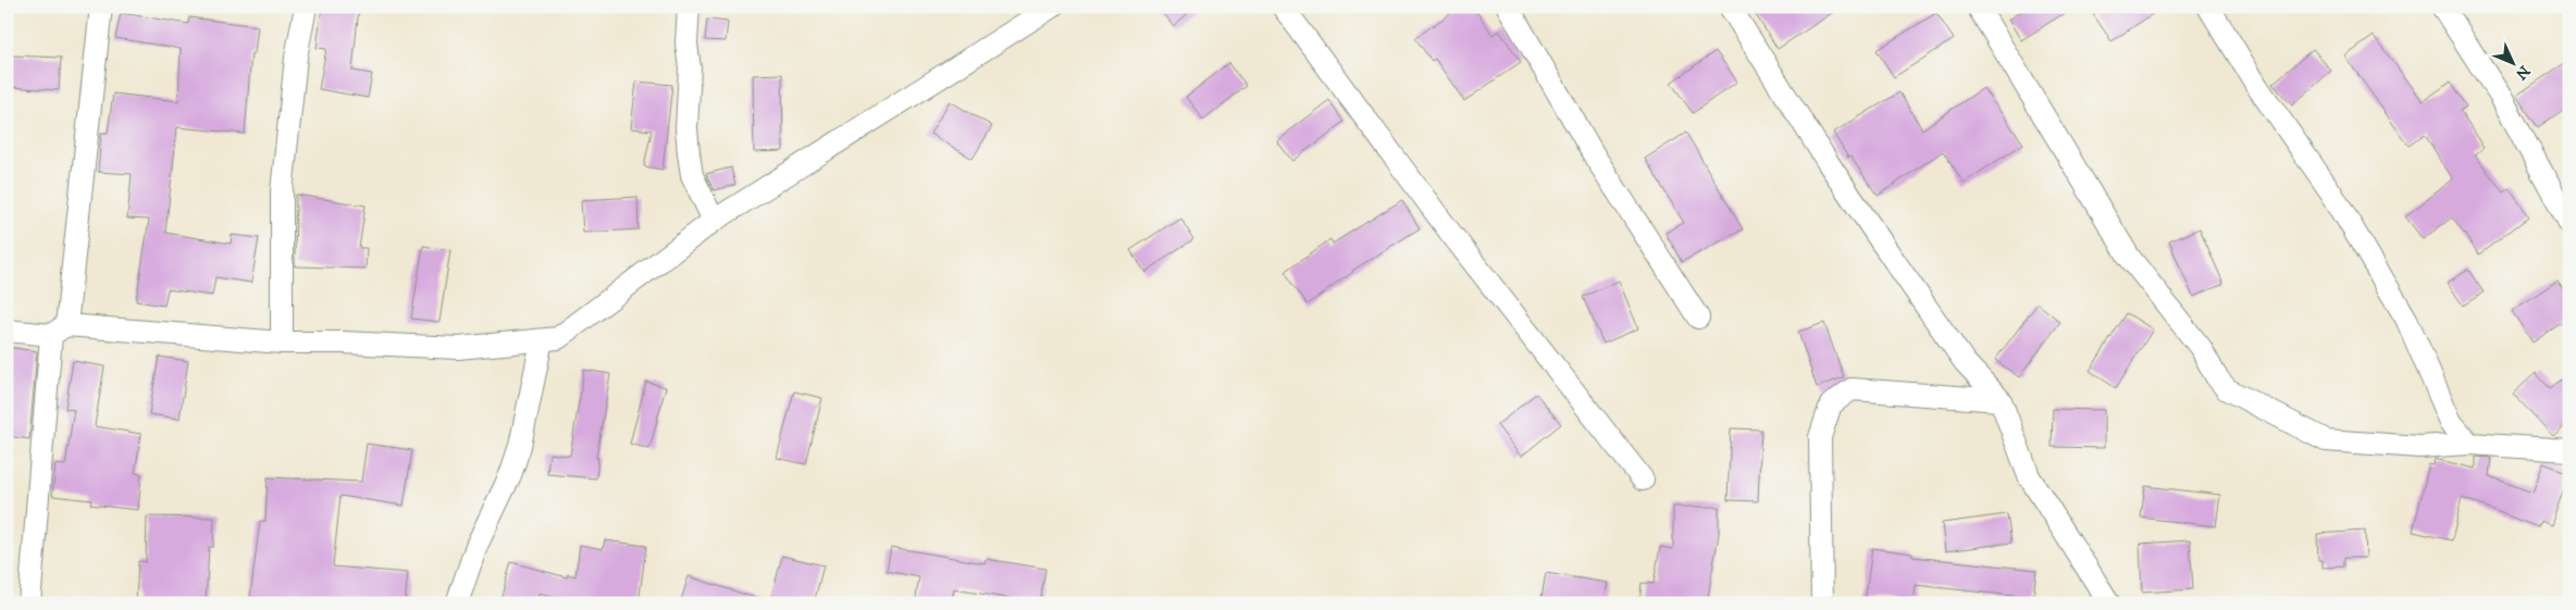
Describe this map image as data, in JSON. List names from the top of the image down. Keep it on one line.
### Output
{"north":"bottom right"}
